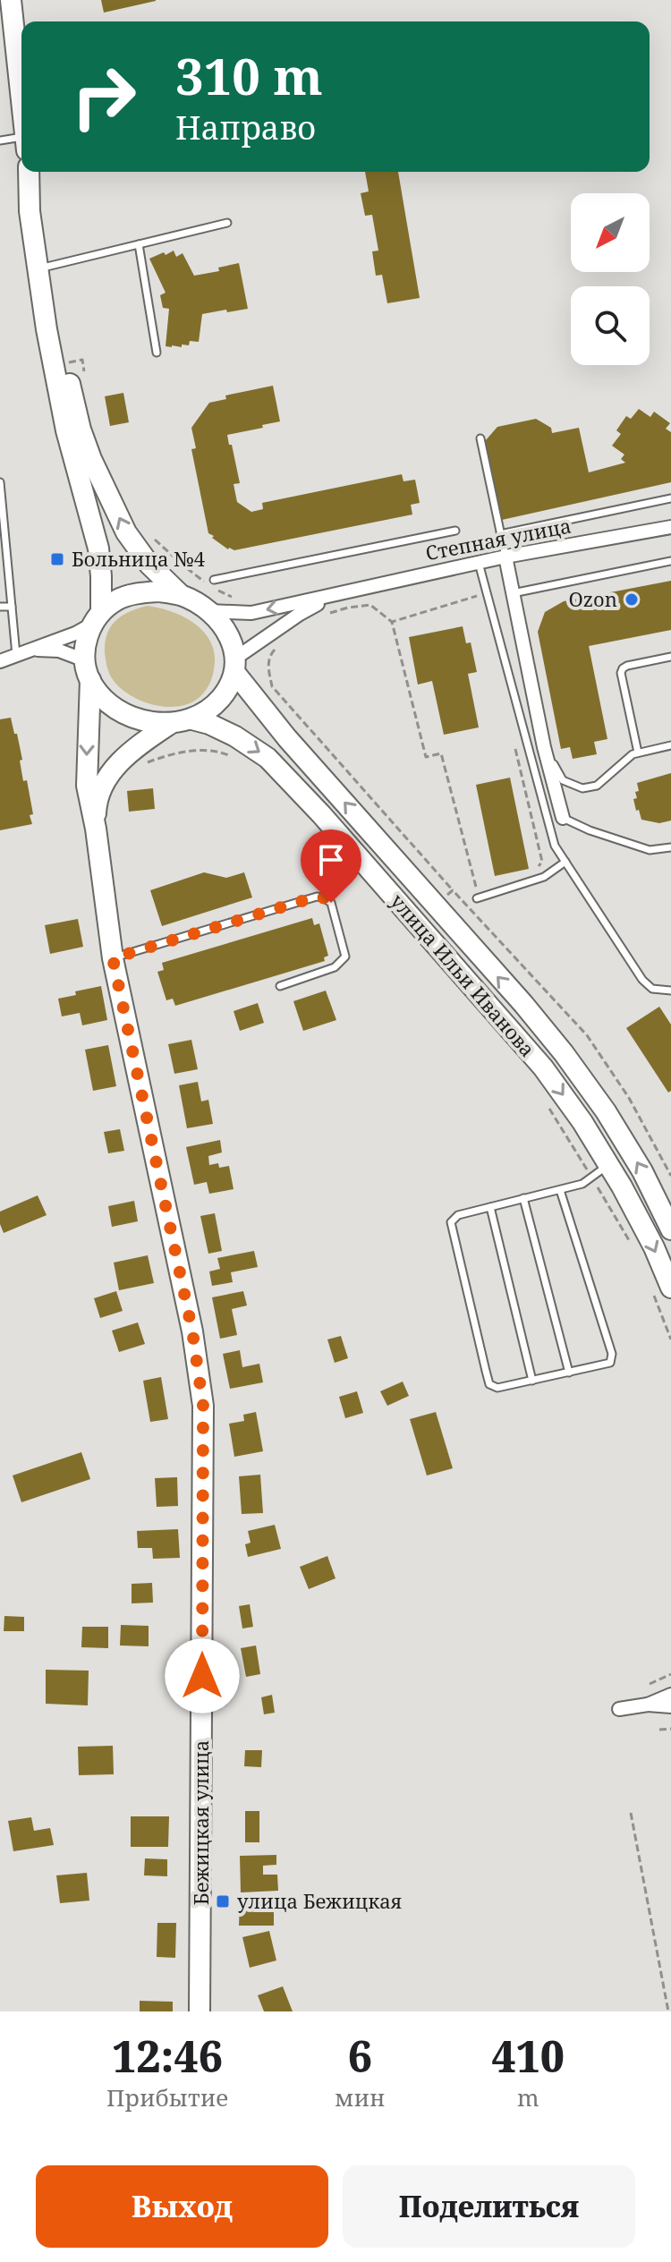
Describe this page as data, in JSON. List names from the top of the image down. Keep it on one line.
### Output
{"streets":{"main road":["улица Ильи Иванова","Бежицкая улица"],"street":["Степная улица"]},"crossings":[["Степная улица","улица Ильи Иванова"]],"places":{"transit":["Больница №4","улица Бежицкая"],"other":["Ozon"]},"north":"bottom left","page":{"turn":["310 m","Направо"],"eta":["12:46","Прибытие","6","мин","410","m"],"buttons":["Выход","Поделиться"]}}
